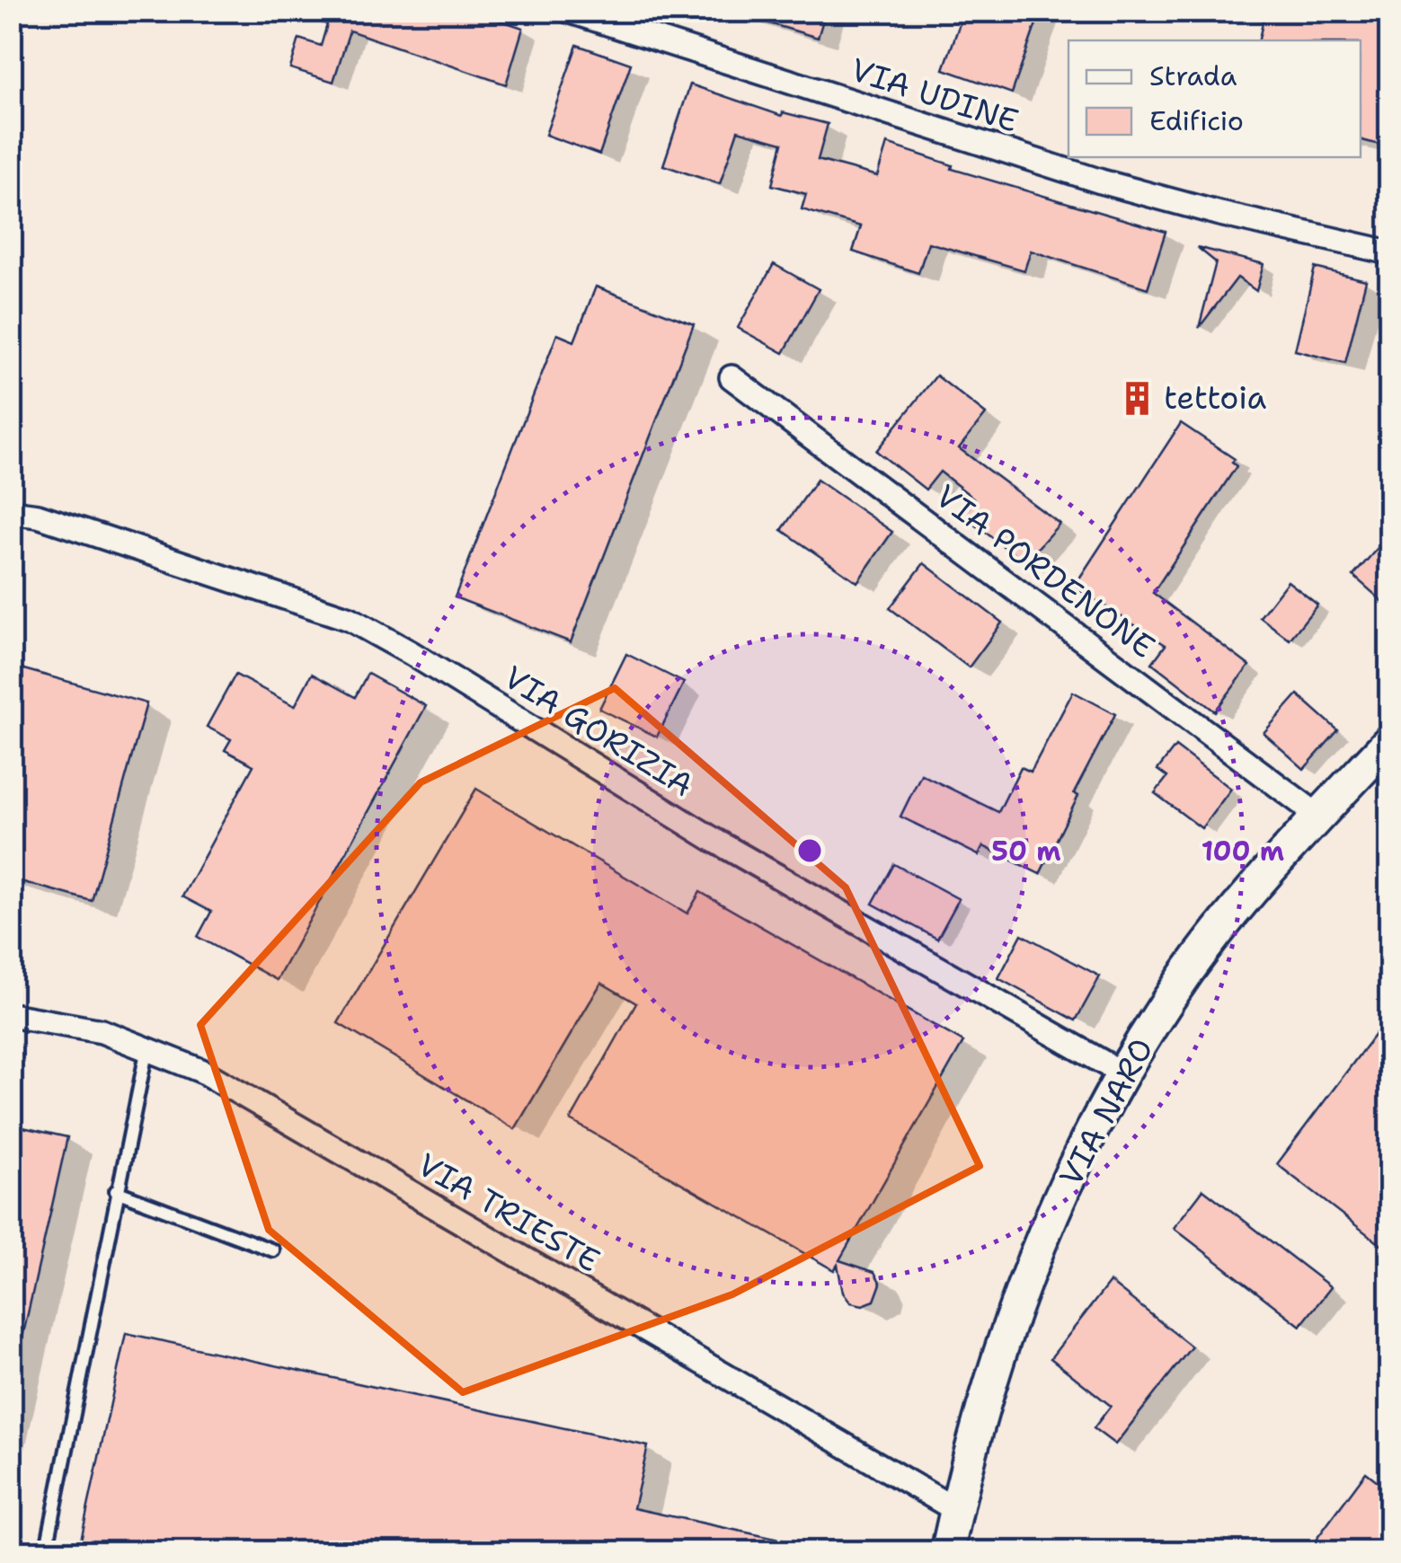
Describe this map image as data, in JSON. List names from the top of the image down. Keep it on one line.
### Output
{"streets":{"street":["VIA UDINE","VIA PORDENONE","VIA GORIZIA","VIA NARO","VIA TRIESTE"]},"crossings":[["VIA PORDENONE","VIA NARO"],["VIA GORIZIA","VIA NARO"],["VIA NARO","VIA TRIESTE"]],"places":{"building":["tettoia"]},"legend":["Strada","Edificio"],"rings":["50 m","100 m"]}
